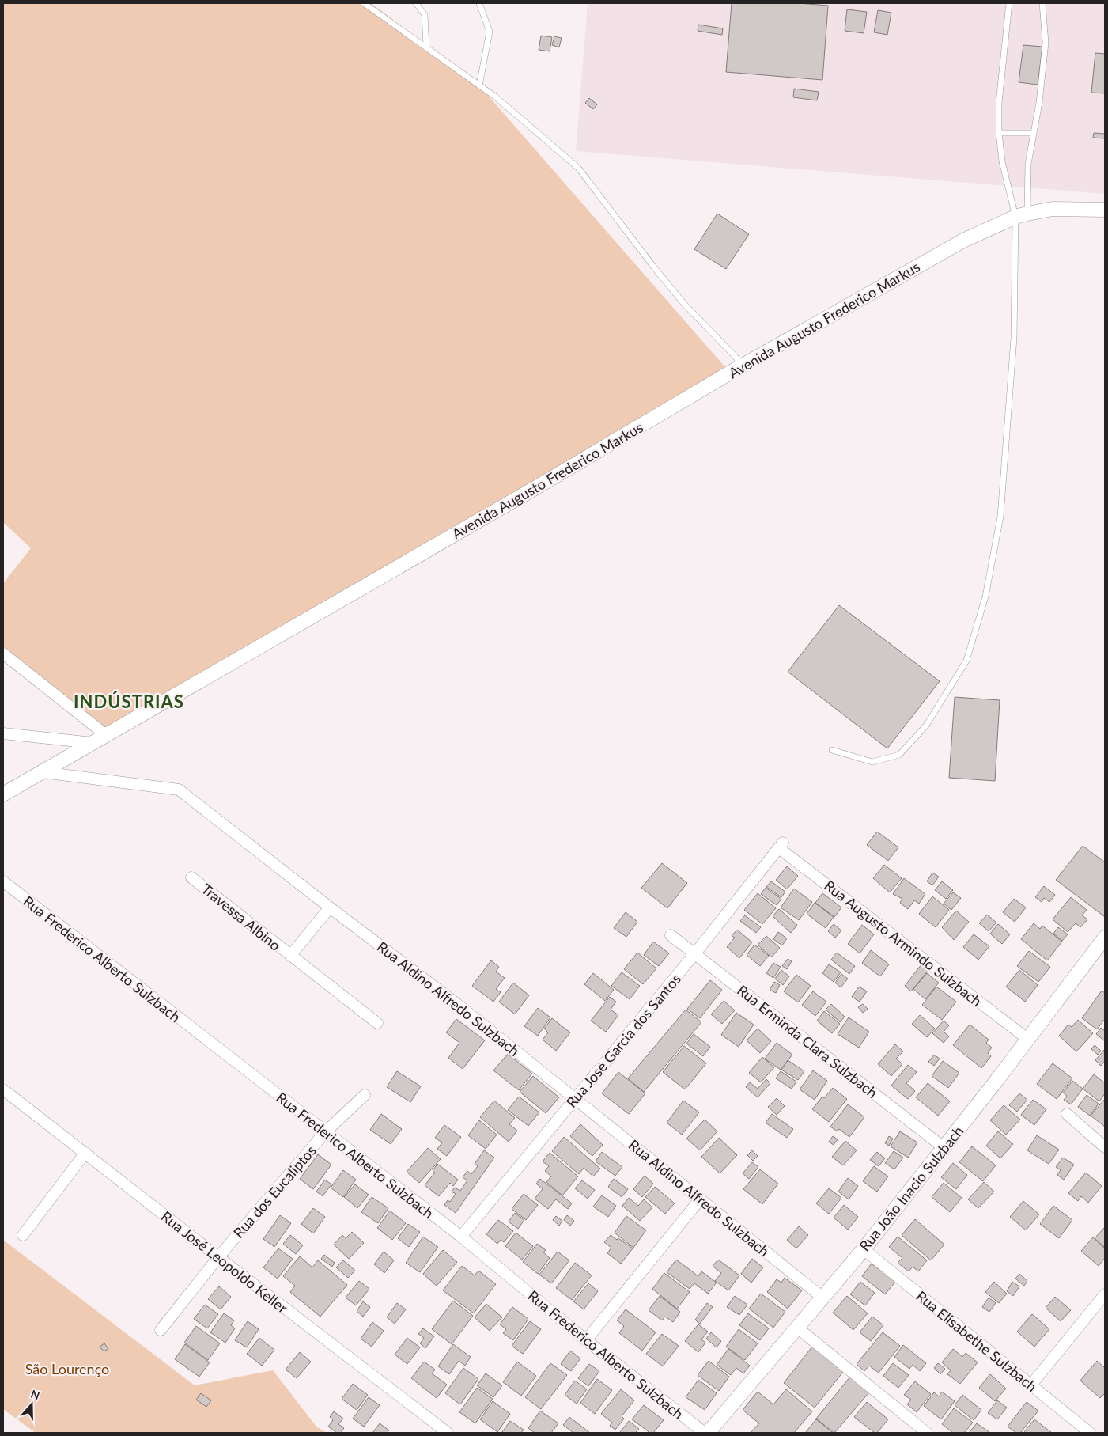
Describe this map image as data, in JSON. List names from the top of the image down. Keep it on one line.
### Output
{"streets":{"street":["Avenida Augusto Frederico Markus","Travessa Albino","Rua Augusto Armindo Sulzbach","Rua Frederico Alberto Sulzbach","Rua Aldino Alfredo Sulzbach","Rua José Garcia dos Santos","Rua Erminda Clara Sulzbach","Rua João Inacio Sulzbach","Rua dos Eucaliptos","Rua José Leopoldo Keller","Rua Elisabethe Sulzbach"]},"crossings":[["Avenida Augusto Frederico Markus","Rua Aldino Alfredo Sulzbach"],["Travessa Albino","Rua Aldino Alfredo Sulzbach"],["Rua Augusto Armindo Sulzbach","Rua José Garcia dos Santos"],["Rua Augusto Armindo Sulzbach","Rua João Inacio Sulzbach"],["Rua Frederico Alberto Sulzbach","Rua José Garcia dos Santos"],["Rua Frederico Alberto Sulzbach","Rua dos Eucaliptos"],["Rua Aldino Alfredo Sulzbach","Rua José Garcia dos Santos"],["Rua Aldino Alfredo Sulzbach","Rua João Inacio Sulzbach"],["Rua José Garcia dos Santos","Rua Erminda Clara Sulzbach"],["Rua Erminda Clara Sulzbach","Rua João Inacio Sulzbach"],["Rua João Inacio Sulzbach","Rua Elisabethe Sulzbach"],["Rua dos Eucaliptos","Rua José Leopoldo Keller"]],"districts":["INDÚSTRIAS"],"parks":["São Lourenço"],"north":"top"}
